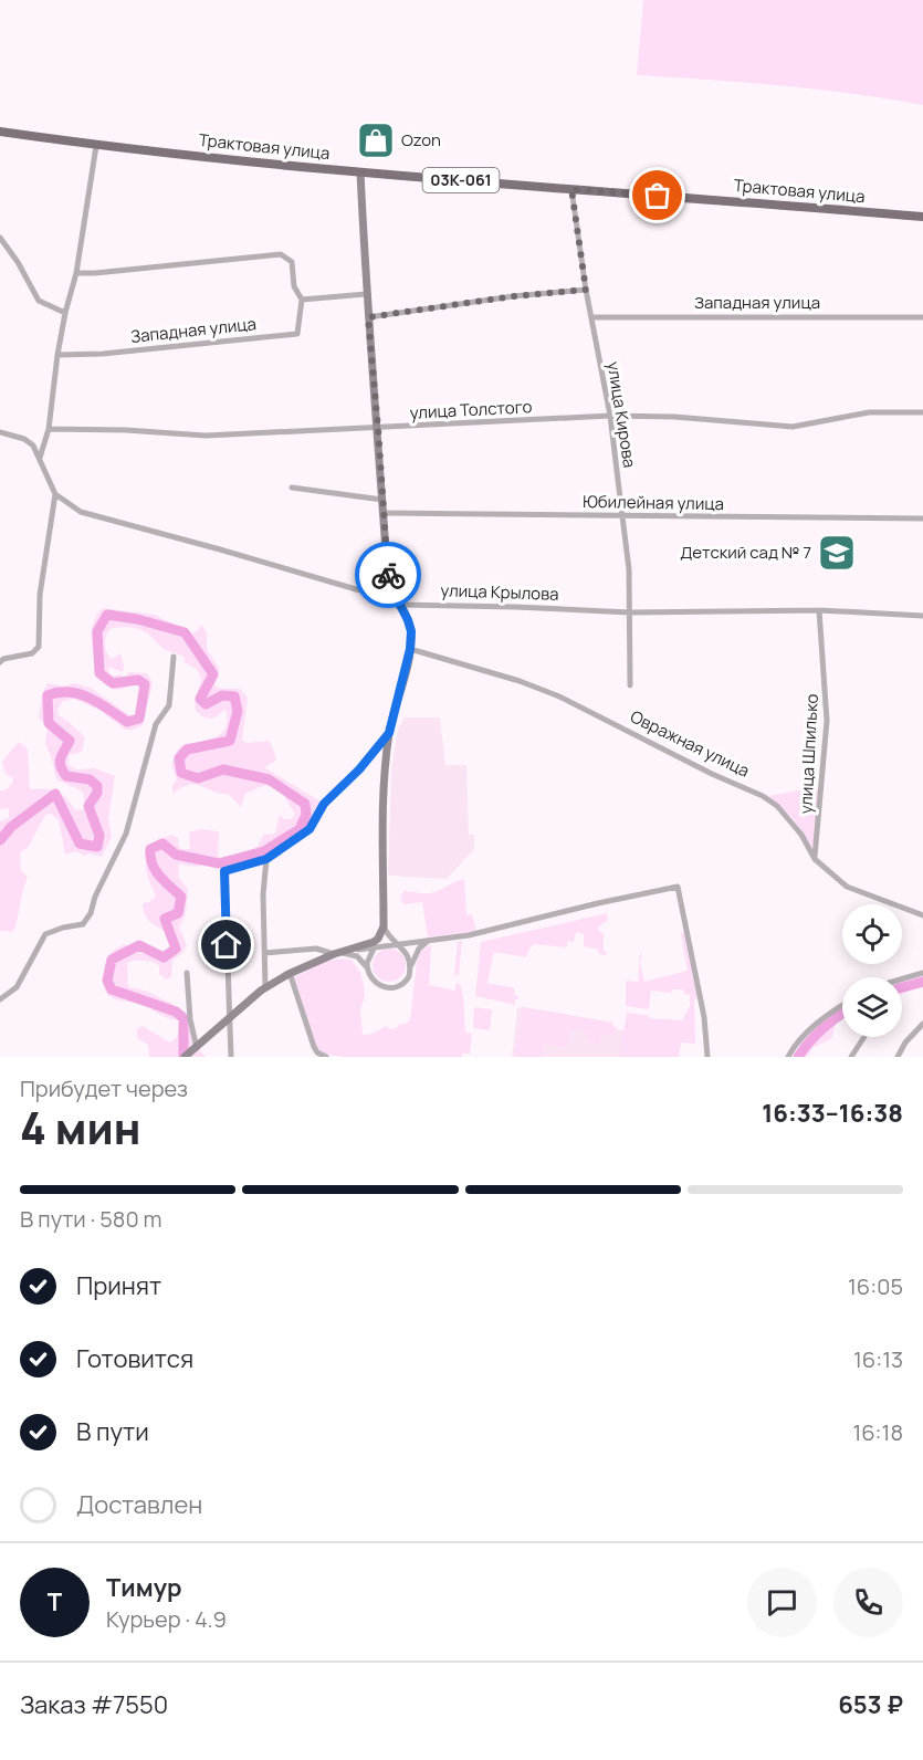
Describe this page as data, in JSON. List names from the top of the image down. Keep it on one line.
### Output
{"streets":{"main road":["Трактовая улица","03К-061"],"street":["Западная улица","улица Толстого","улица Кирова","Юбилейная улица","улица Крылова","Овражная улица","улица Шпилько"]},"crossings":[["Трактовая улица","улица Кирова"],["Западная улица","улица Кирова"],["улица Толстого","улица Кирова"],["улица Кирова","Юбилейная улица"],["улица Кирова","улица Крылова"],["улица Крылова","улица Шпилько"],["Овражная улица","улица Шпилько"]],"places":{"shop":["Ozon"],"school or university":["Детский сад № 7"]},"page":{"heading":["4 мин","Прибудет через","16:33–16:38"],"panel":["Тимур","Курьер · 4.9","Заказ #7550","653 ₽"],"bar":"В пути · 580 m","list":[["Принят","16:05"],["Готовится","16:13"],["В пути","16:18"],"Доставлен"],"round":"Т"}}
